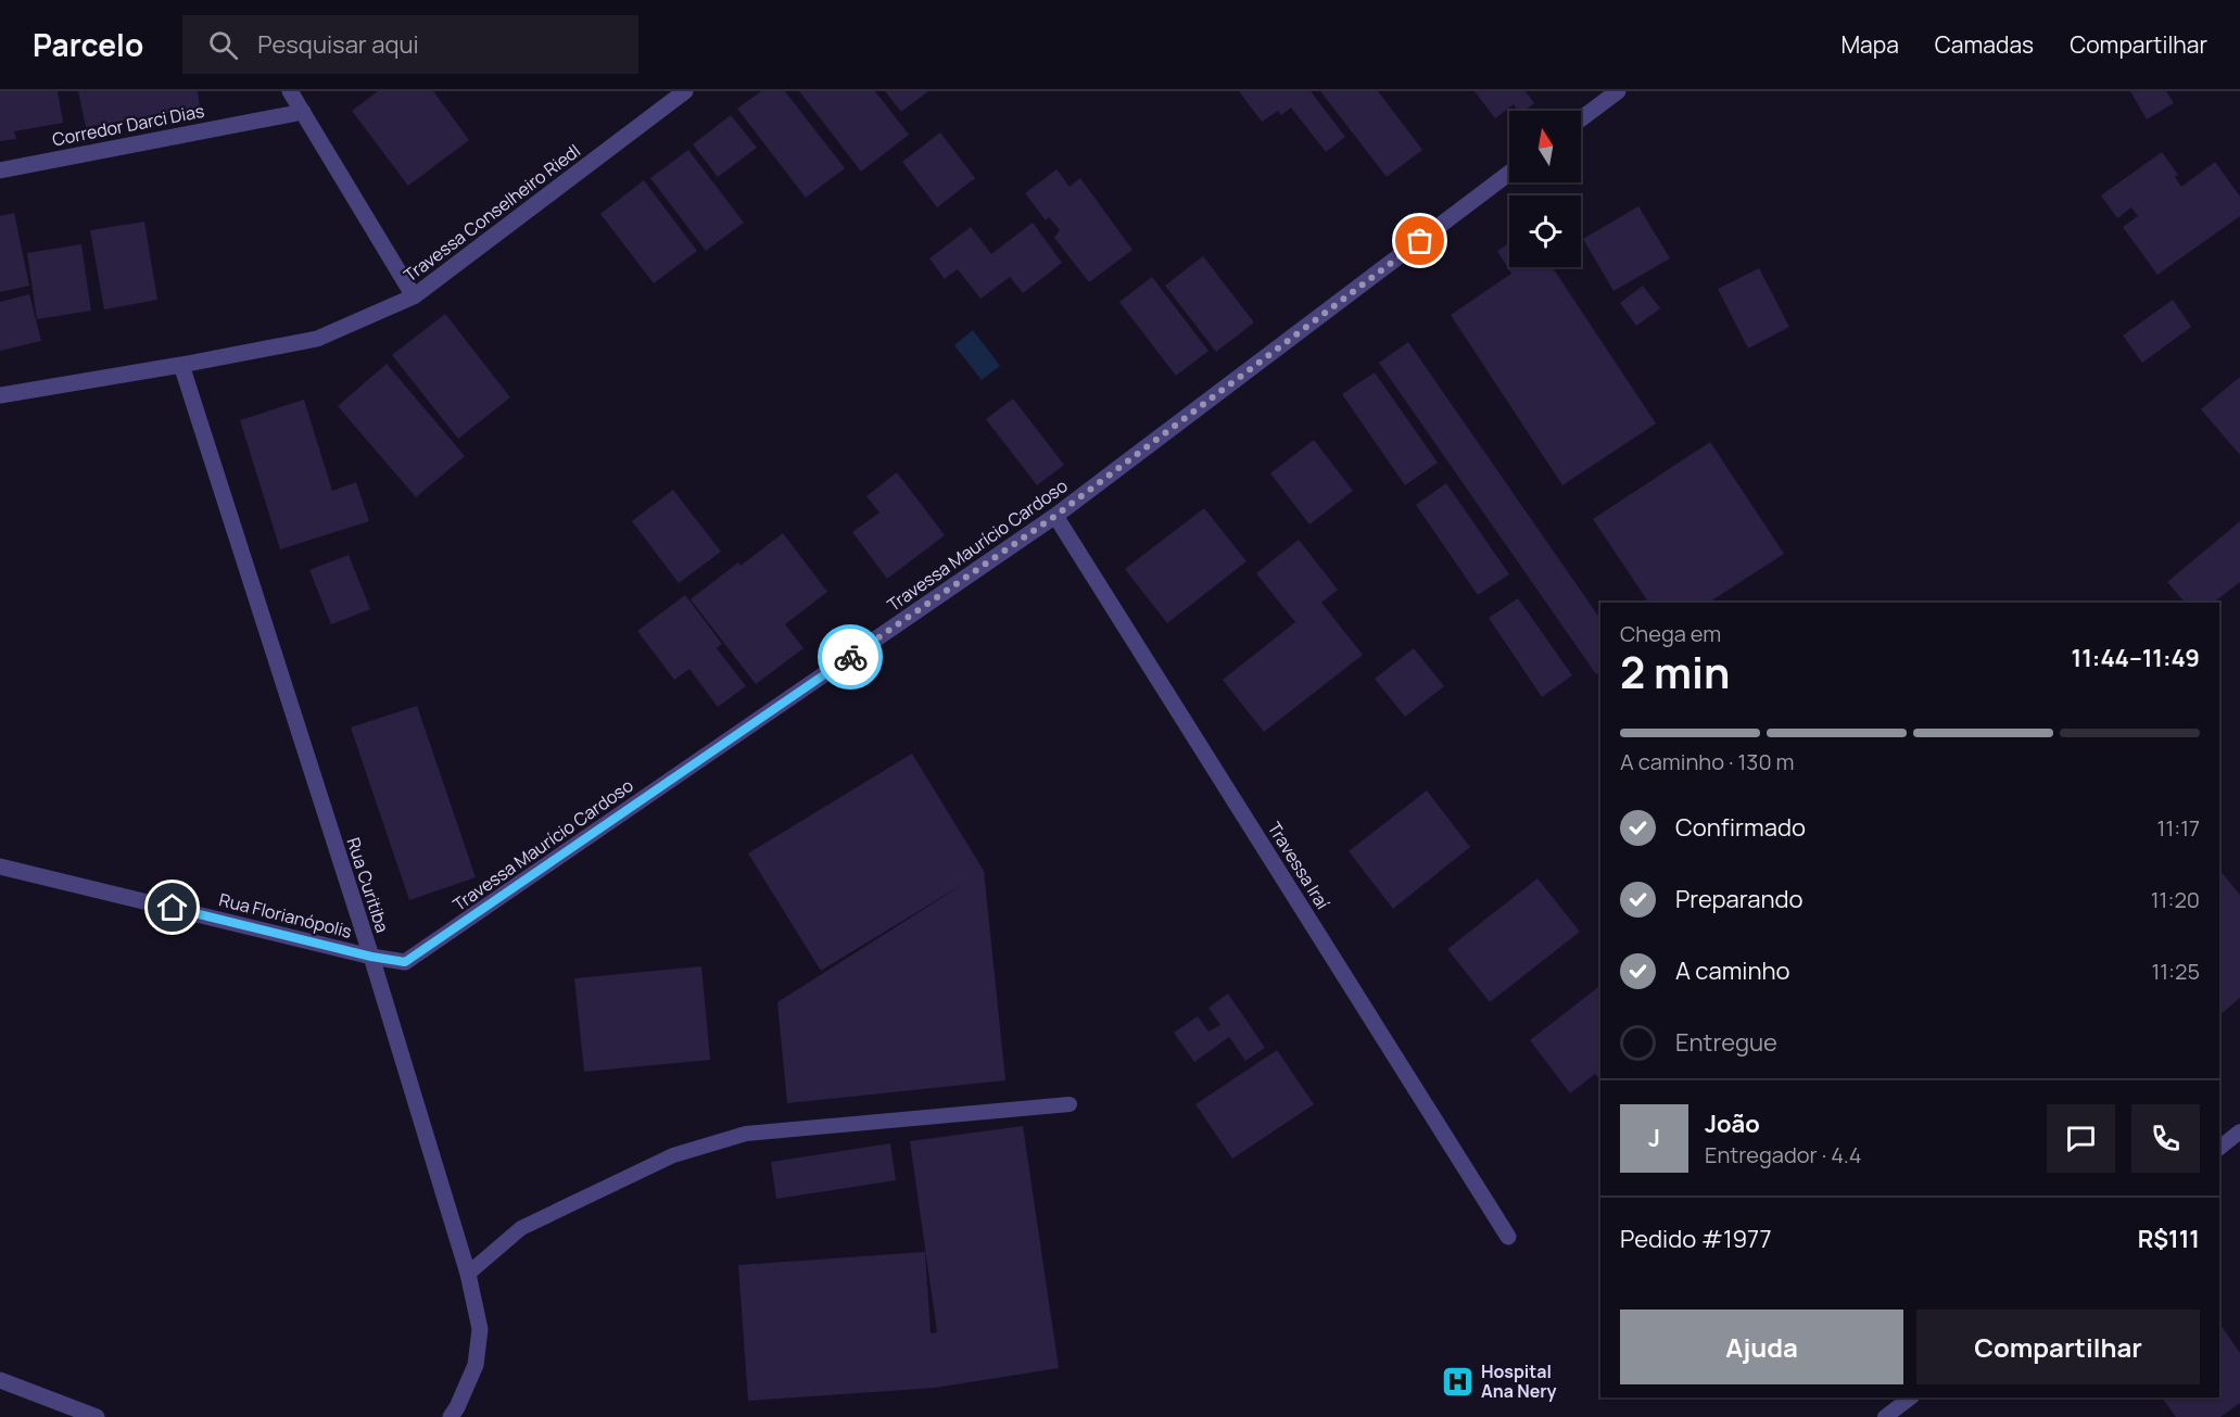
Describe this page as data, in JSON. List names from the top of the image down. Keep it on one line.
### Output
{"streets":{"street":["Corredor Darci Dias","Travessa Conselheiro Riedl","Travessa Maurício Cardoso","Travessa Iraí","Rua Curitiba","Rua Florianópolis"]},"crossings":[["Travessa Conselheiro Riedl","Rua Curitiba"],["Travessa Maurício Cardoso","Travessa Iraí"],["Travessa Maurício Cardoso","Rua Curitiba"],["Travessa Maurício Cardoso","Rua Florianópolis"],["Rua Curitiba","Rua Florianópolis"]],"places":{"hospital":["Hospital Ana Nery"]},"north":"top","page":{"header":"Parcelo","search":"Pesquisar aqui","nav":["Mapa","Camadas","Compartilhar"],"heading":["2 min","Chega em","11:44–11:49"],"panel":["João","Entregador · 4.4","Pedido #1977","R$111"],"bar":"A caminho · 130 m","list":[["Confirmado","11:17"],["Preparando","11:20"],["A caminho","11:25"],"Entregue"],"round":"J","buttons":["Ajuda","Compartilhar"]}}
